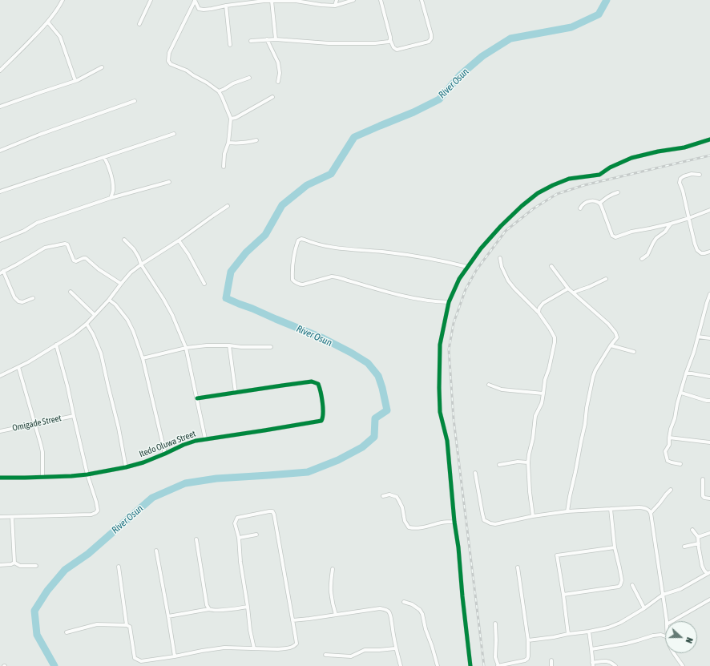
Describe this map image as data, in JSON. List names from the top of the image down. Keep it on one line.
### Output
{"streets":{"street":["Omigade Street","Itedo Oluwa Street"]},"water":["River Osun"],"north":"right"}
